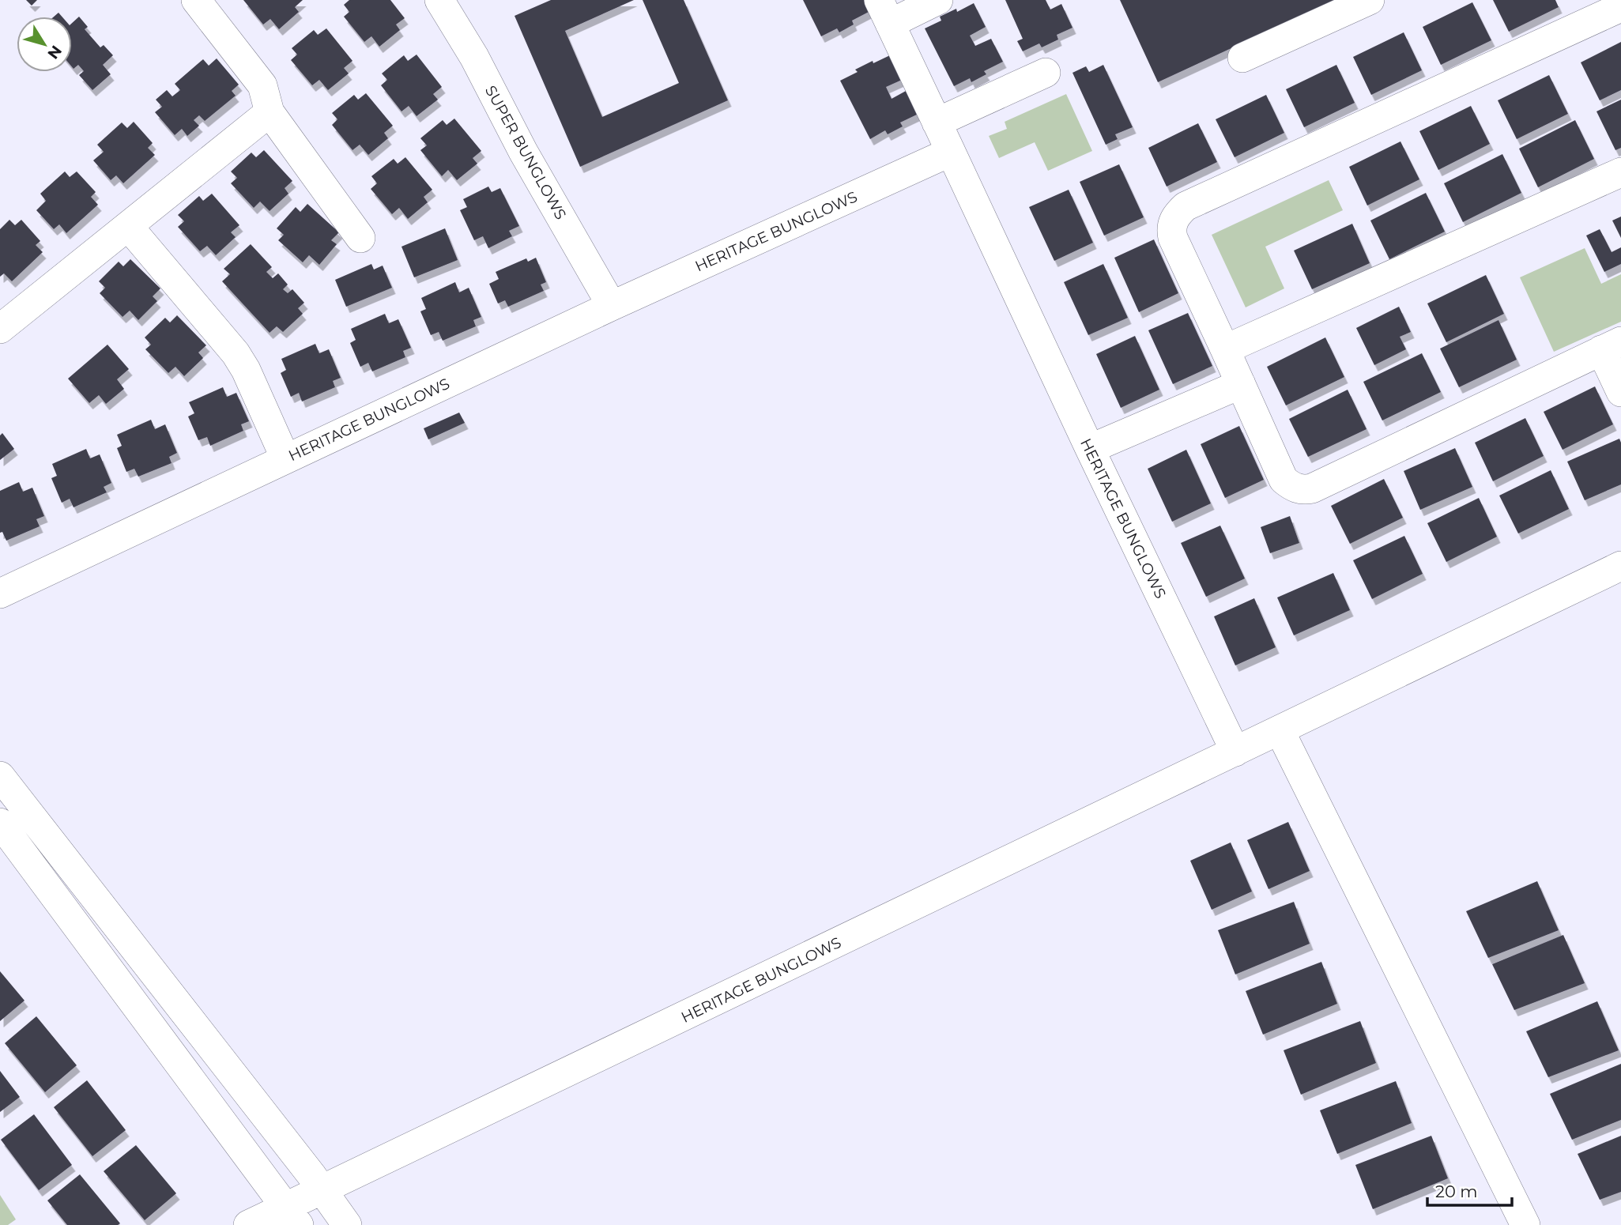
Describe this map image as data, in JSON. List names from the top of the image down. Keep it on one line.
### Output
{"streets":{"street":["SUPER BUNGLOWS","HERITAGE BUNGLOWS"]},"crossings":[["SUPER BUNGLOWS","HERITAGE BUNGLOWS"]],"scale_bar":"20 m","north":"bottom right"}
